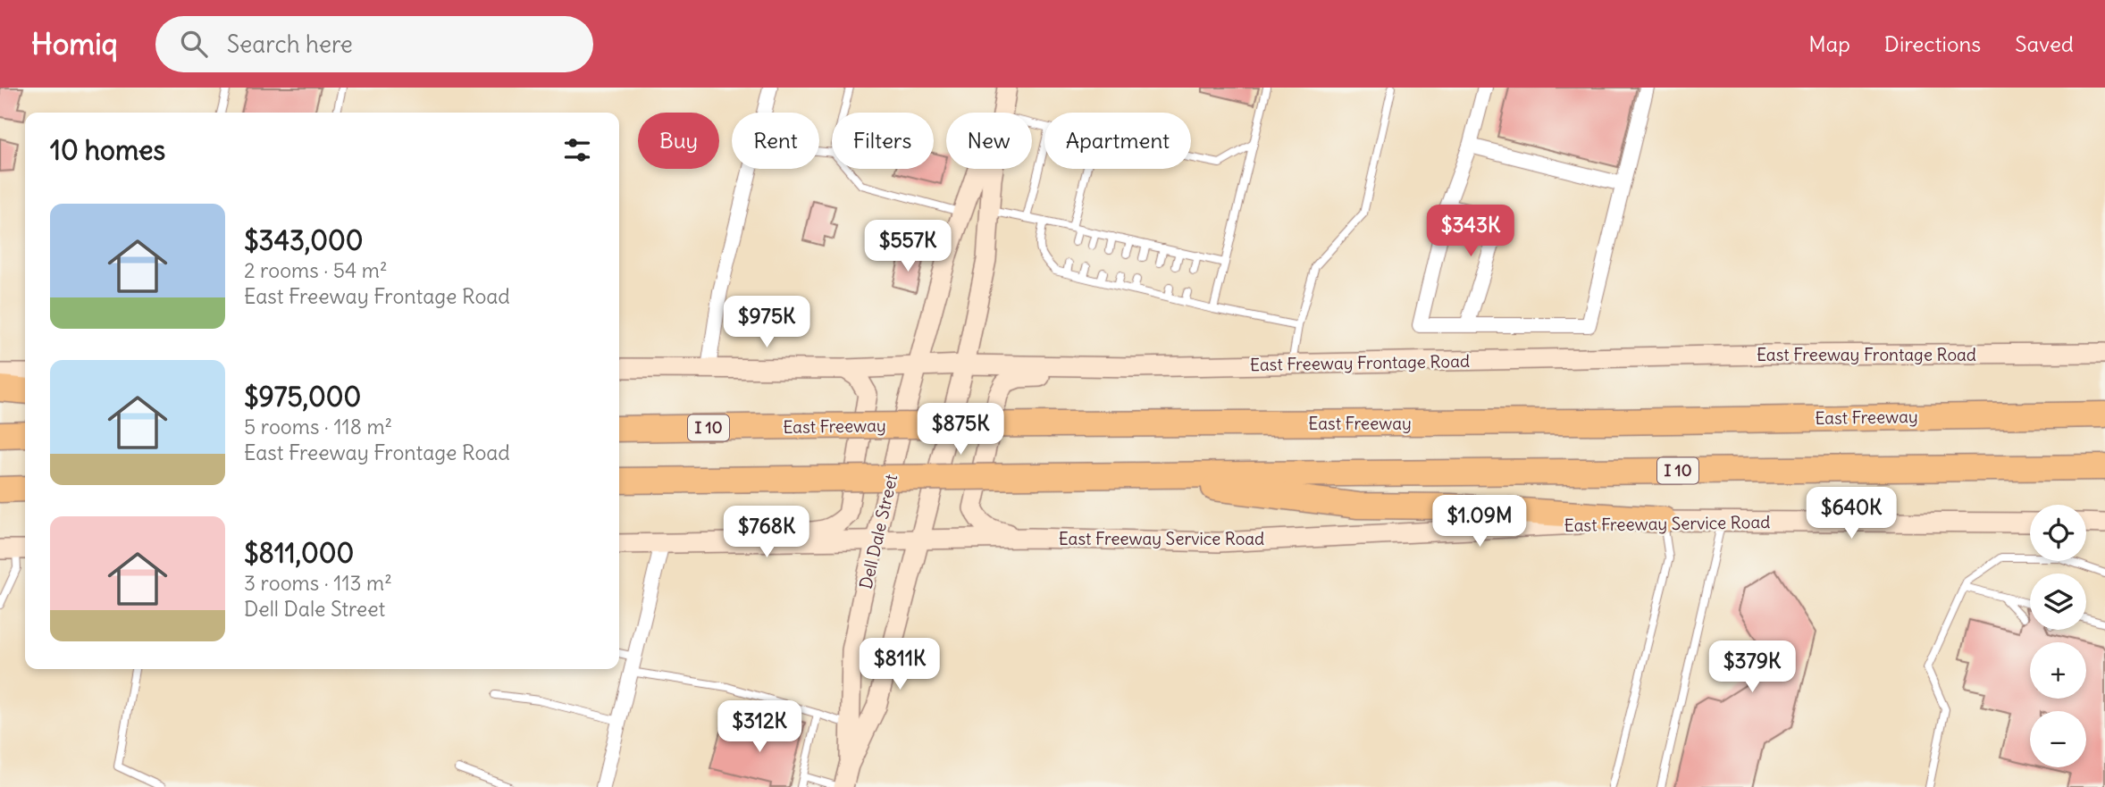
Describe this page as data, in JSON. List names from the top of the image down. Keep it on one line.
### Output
{"streets":{"highway":["East Freeway","I 10"],"main road":["East Freeway Frontage Road","East Freeway Service Road","Dell Dale Street"]},"crossings":[["East Freeway Frontage Road","Dell Dale Street"],["East Freeway Service Road","Dell Dale Street"]],"page":{"header":"Homiq","search":"Search here","nav":["Map","Directions","Saved"],"chip":["Buy","Rent","Filters","New","Apartment"],"heading":"10 homes","list":[{"name":"$343,000","note":"2 rooms · 54 m² · East Freeway Frontage Road"},{"name":"$975,000","note":"5 rooms · 118 m² · East Freeway Frontage Road"},{"name":"$811,000","note":"3 rooms · 113 m² · Dell Dale Street"}],"price":["$343K","$557K","$975K","$875K","$640K","$1.09M","$768K","$811K","$379K","$312K"],"map_buttons":["+","−"]}}
